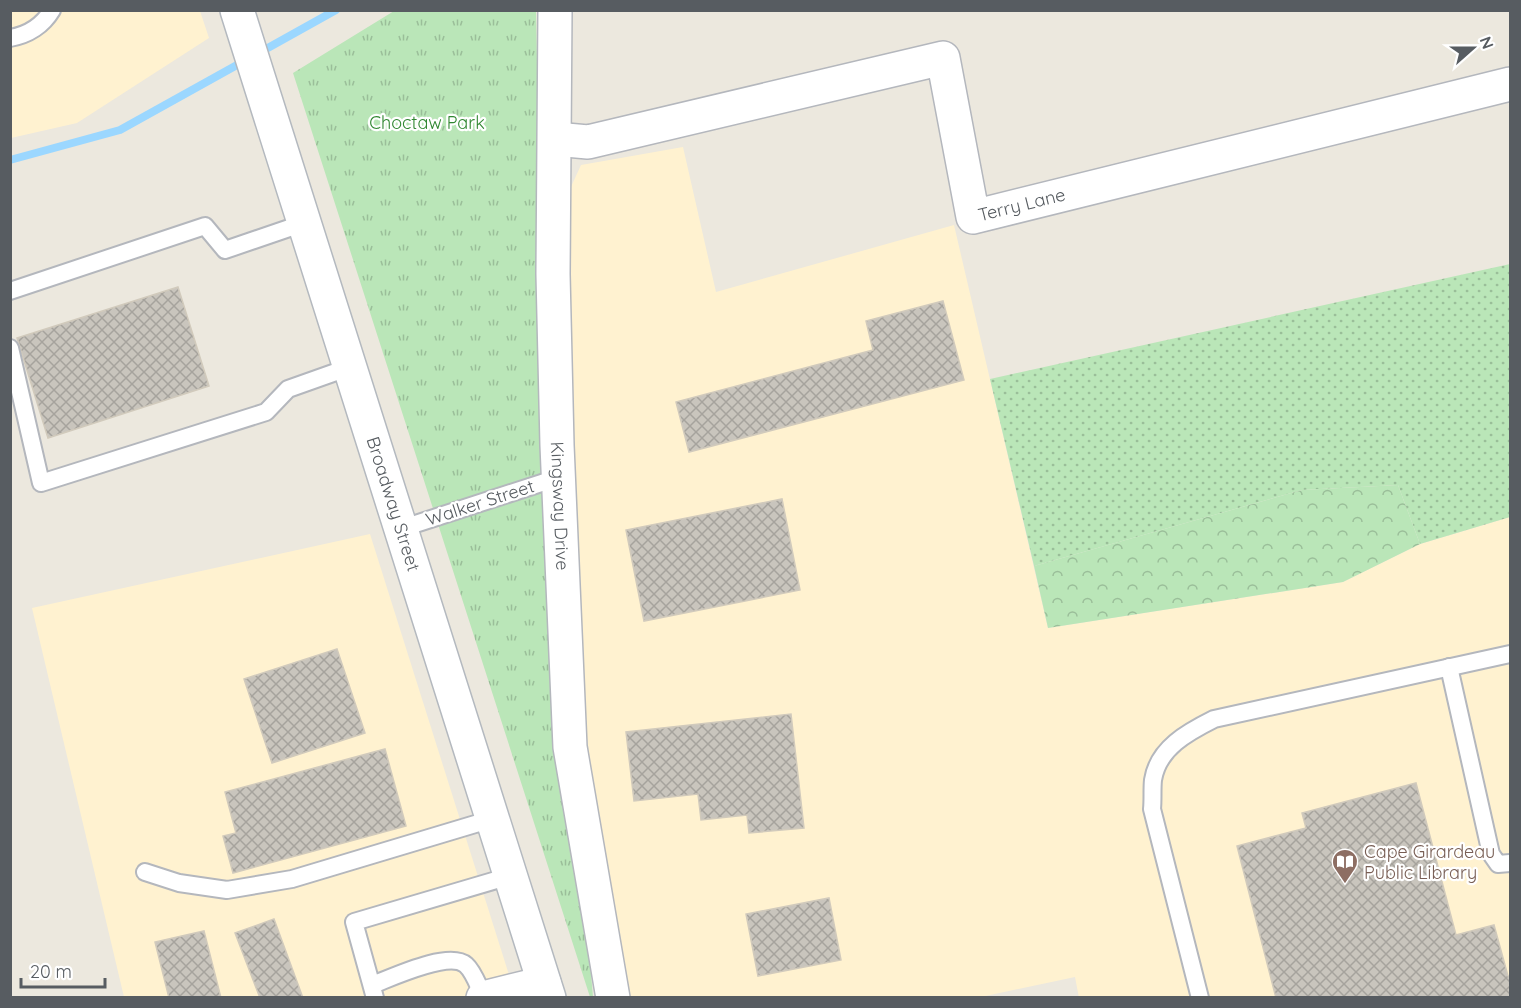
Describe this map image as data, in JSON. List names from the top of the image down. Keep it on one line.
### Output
{"streets":{"street":["Terry Lane","Broadway Street","Kingsway Drive"],"lane":["Walker Street"]},"crossings":[["Terry Lane","Kingsway Drive"],["Walker Street","Broadway Street"],["Walker Street","Kingsway Drive"]],"parks":["Choctaw Park"],"places":{"library":["Cape Girardeau Public Library"]},"scale_bar":"20 m","north":"right"}
